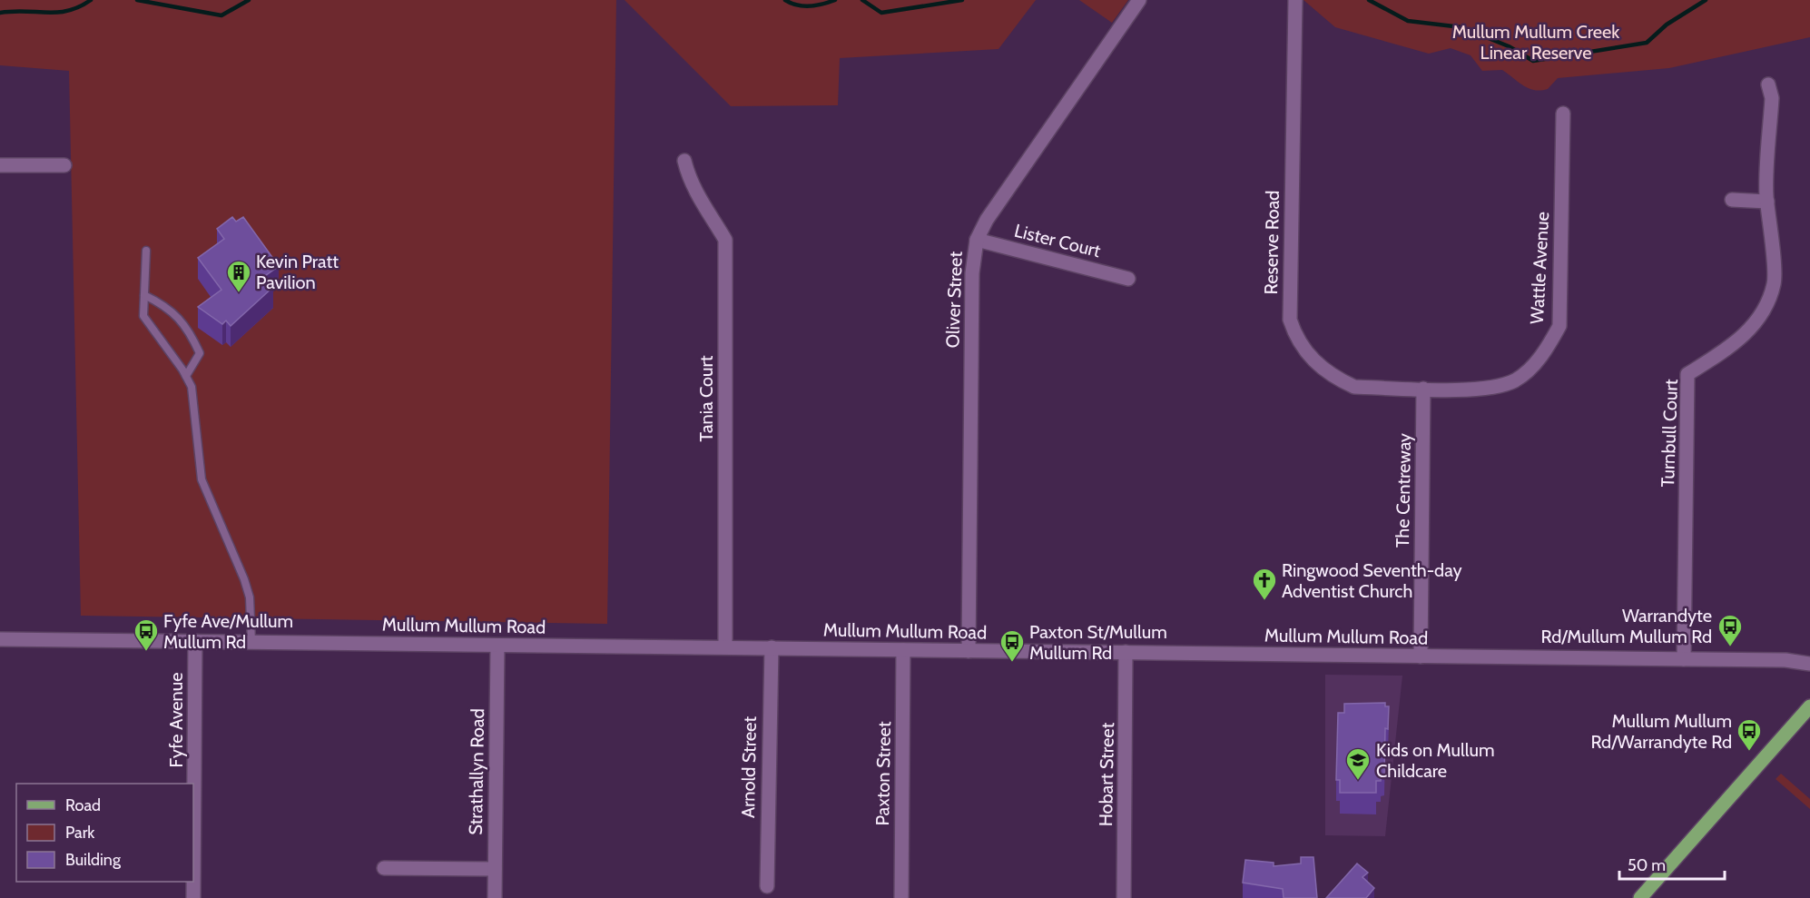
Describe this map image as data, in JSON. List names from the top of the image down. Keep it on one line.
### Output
{"streets":{"street":["Lister Court","Reserve Road","Wattle Avenue","Oliver Street","Tania Court","Turnbull Court","The Centreway","Mullum Mullum Road","Fyfe Avenue","Arnold Street","Strathallyn Road","Paxton Street","Hobart Street"]},"crossings":[["Lister Court","Oliver Street"],["Reserve Road","Wattle Avenue"],["Reserve Road","The Centreway"],["Wattle Avenue","The Centreway"],["Oliver Street","Mullum Mullum Road"],["Tania Court","Mullum Mullum Road"],["Turnbull Court","Mullum Mullum Road"],["The Centreway","Mullum Mullum Road"],["Mullum Mullum Road","Fyfe Avenue"],["Mullum Mullum Road","Arnold Street"],["Mullum Mullum Road","Strathallyn Road"],["Mullum Mullum Road","Paxton Street"],["Mullum Mullum Road","Hobart Street"]],"parks":["Mullum Mullum Creek Linear Reserve"],"places":{"building":["Kevin Pratt Pavilion"],"church":["Ringwood Seventh-day Adventist Church"],"bus stop":["Warrandyte Rd/Mullum Mullum Rd","Fyfe Ave/Mullum Mullum Rd","Paxton St/Mullum Mullum Rd","Mullum Mullum Rd/Warrandyte Rd"],"school or university":["Kids on Mullum Childcare"]},"legend":["Road","Park","Building"],"scale_bar":"50 m"}
